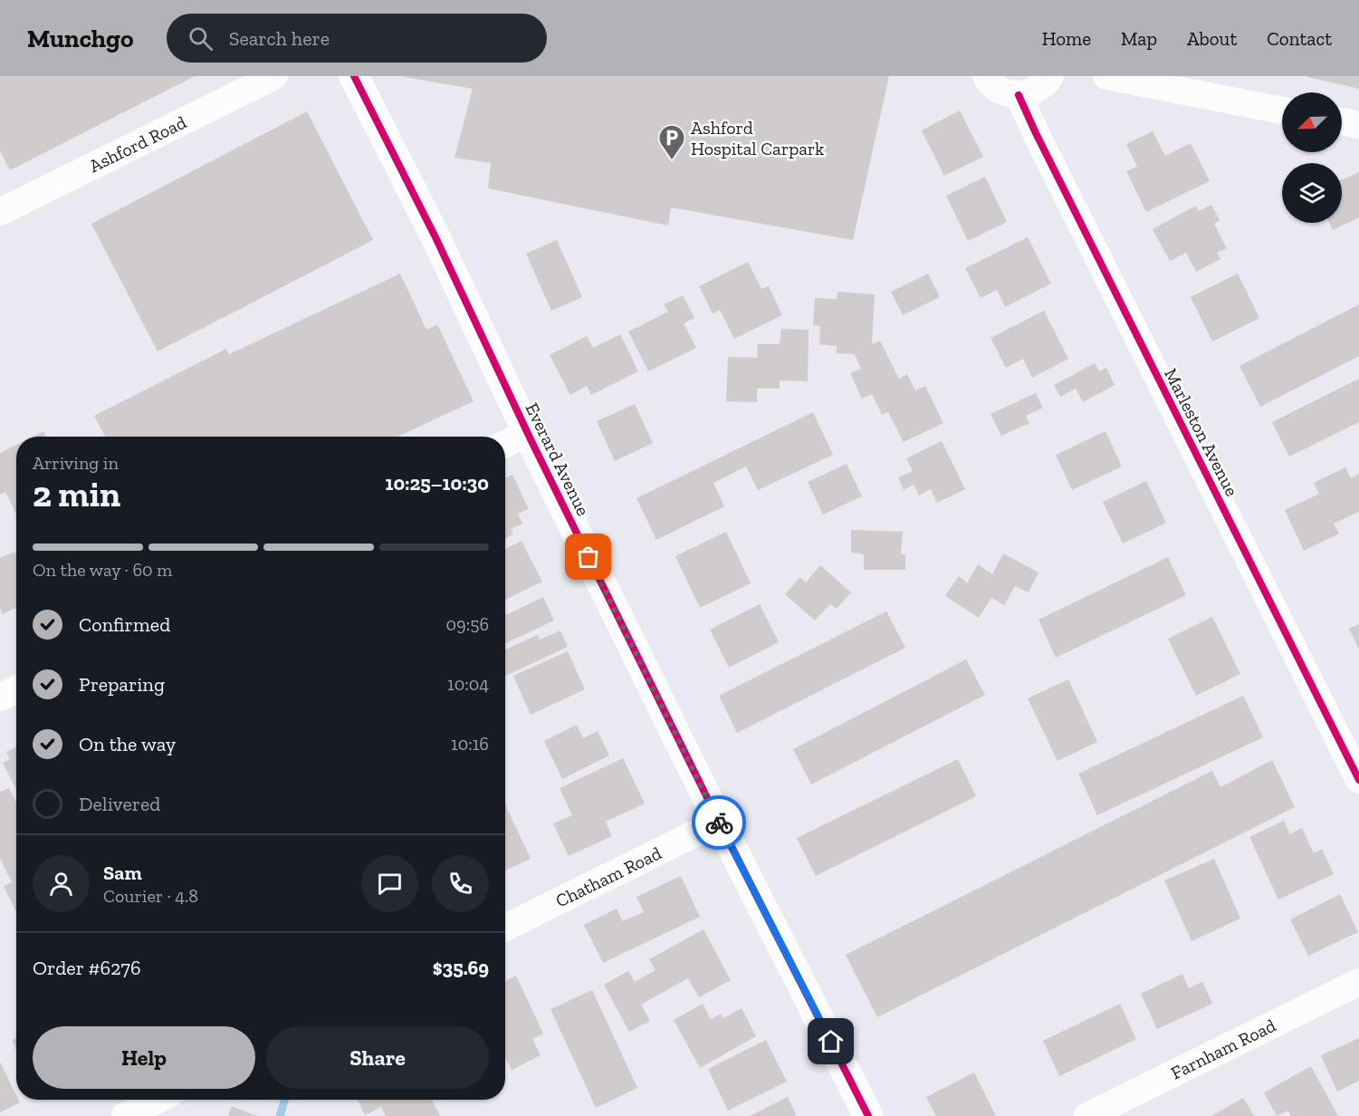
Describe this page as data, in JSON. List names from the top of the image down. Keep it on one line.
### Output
{"streets":{"street":["Ashford Road","Marleston Avenue","Everard Avenue","Chatham Road","Farnham Road"]},"crossings":[["Everard Avenue","Chatham Road"]],"places":{"parking":["Ashford Hospital Carpark"]},"north":"bottom left","page":{"header":"Munchgo","search":"Search here","nav":["Home","Map","About","Contact"],"heading":["2 min","Arriving in","10:25–10:30"],"panel":["Sam","Courier · 4.8","Order #6276","$35.69"],"bar":"On the way · 60 m","list":[["Confirmed","09:56"],["Preparing","10:04"],["On the way","10:16"],"Delivered"],"buttons":["Help","Share"]}}
